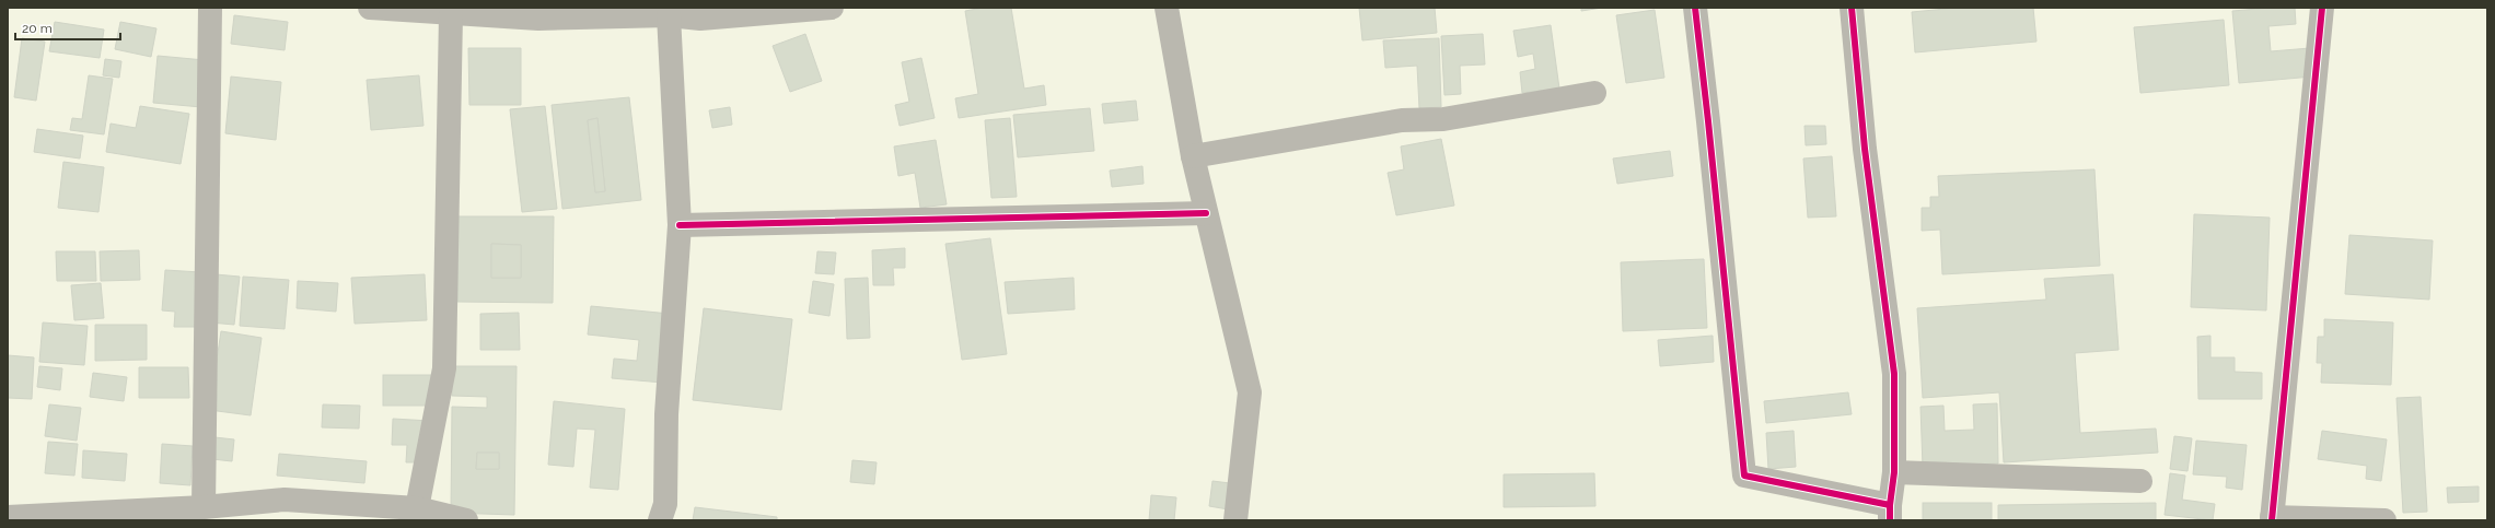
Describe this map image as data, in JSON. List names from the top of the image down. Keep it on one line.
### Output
{"scale_bar":"20 m"}
